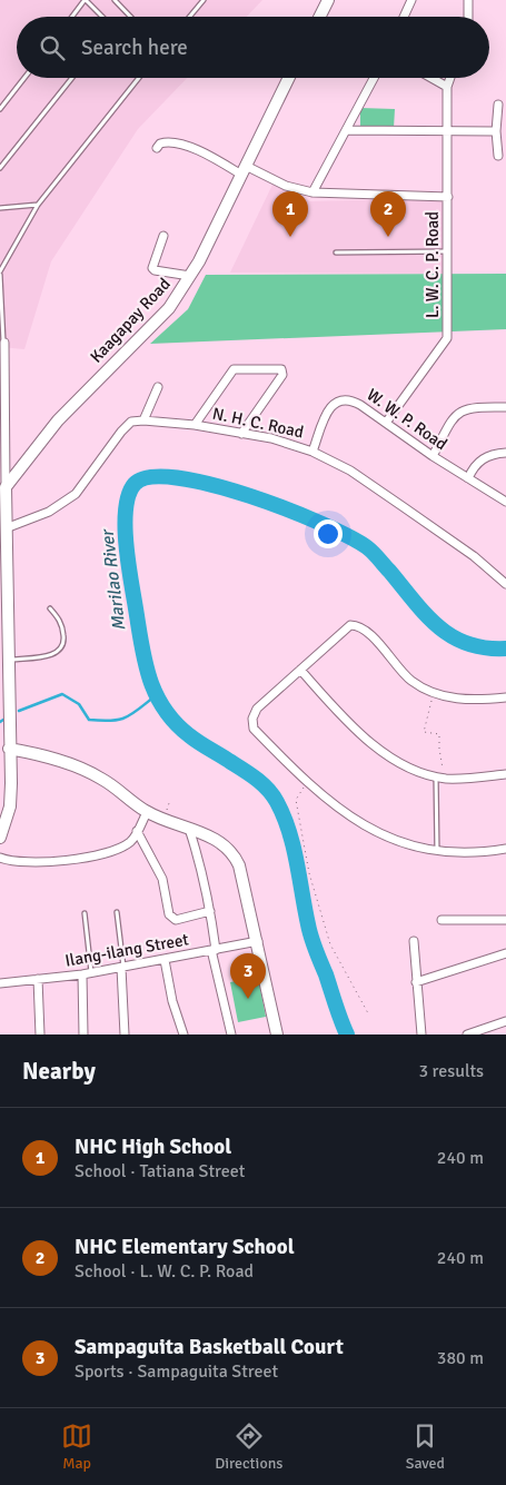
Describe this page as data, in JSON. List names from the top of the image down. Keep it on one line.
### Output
{"streets":{"street":["L. W. C. P. Road","Kaagapay Road","W. W. P. Road","N. H. C. Road","Ilang-ilang Street"]},"crossings":[["L. W. C. P. Road","W. W. P. Road"],["W. W. P. Road","N. H. C. Road"]],"water":["Marilao River"],"page":{"search":"Search here","pins":["1","2","3"],"heading":["Nearby","3 results"],"list":[{"mark":"1","name":"NHC High School","note":"School · Tatiana Street","value":"240 m"},{"mark":"2","name":"NHC Elementary School","note":"School · L. W. C. P. Road","value":"240 m"},{"mark":"3","name":"Sampaguita Basketball Court","note":"Sports · Sampaguita Street","value":"380 m"}],"nav":["Map","Directions","Saved"]}}
